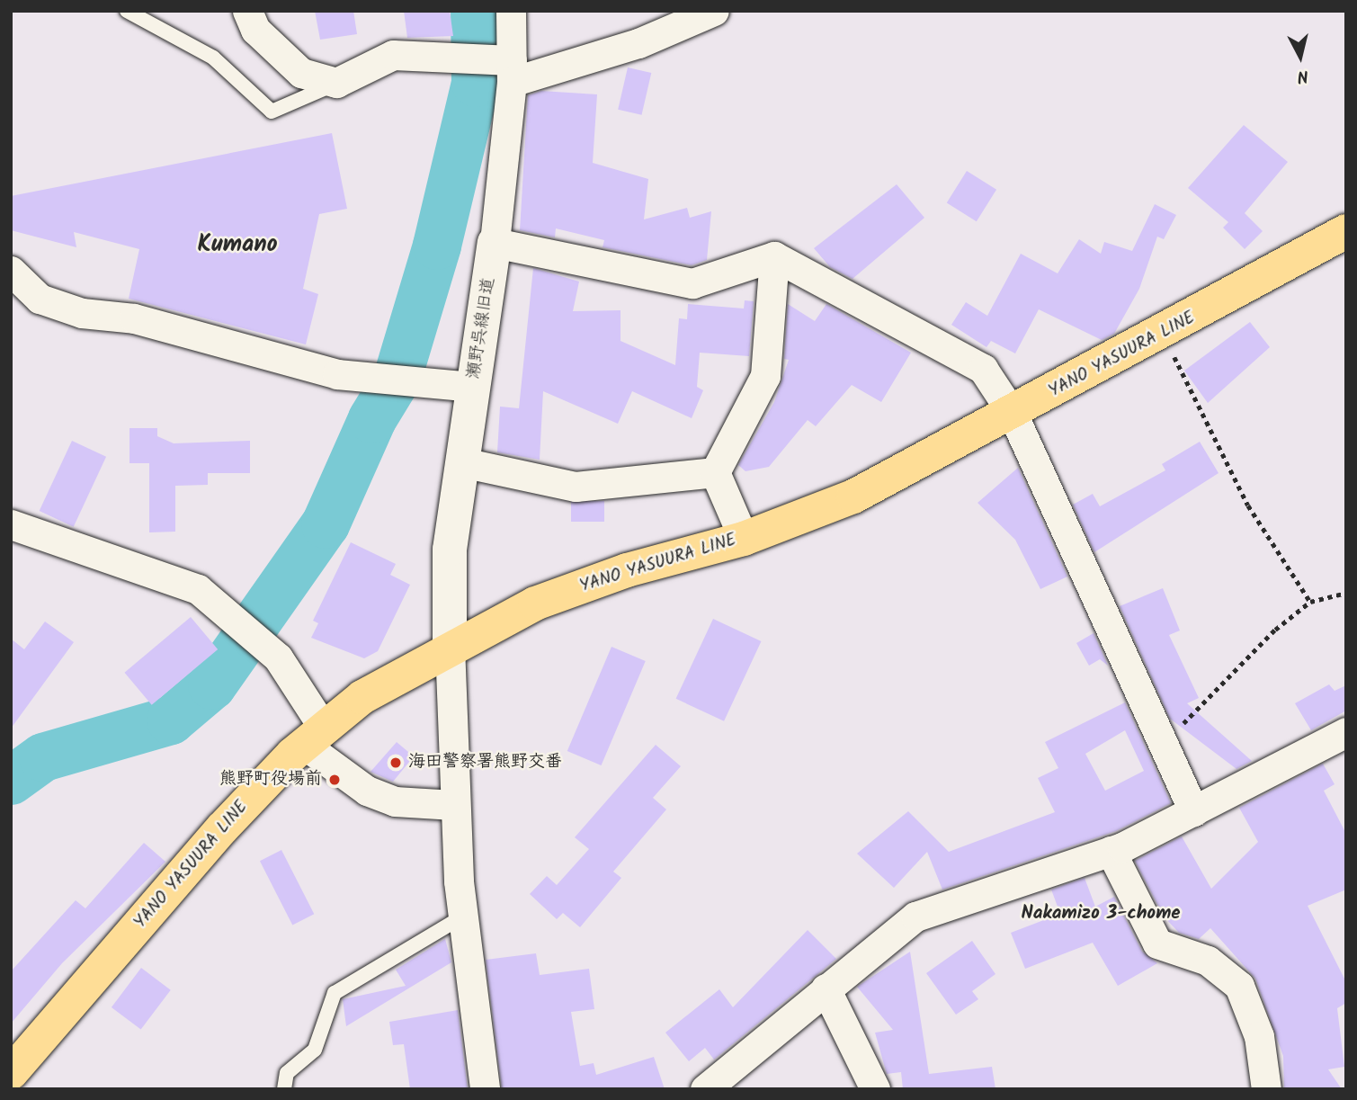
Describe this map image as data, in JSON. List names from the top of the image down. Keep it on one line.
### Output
{"streets":{"main road":["YANO YASUURA LINE"],"street":["瀬野呉線旧道"]},"crossings":[["瀬野呉線旧道","YANO YASUURA LINE"]],"districts":["Kumano","Nakamizo 3-chome"],"places":["海田警察署熊野交番","熊野町役場前"],"north":"bottom"}
